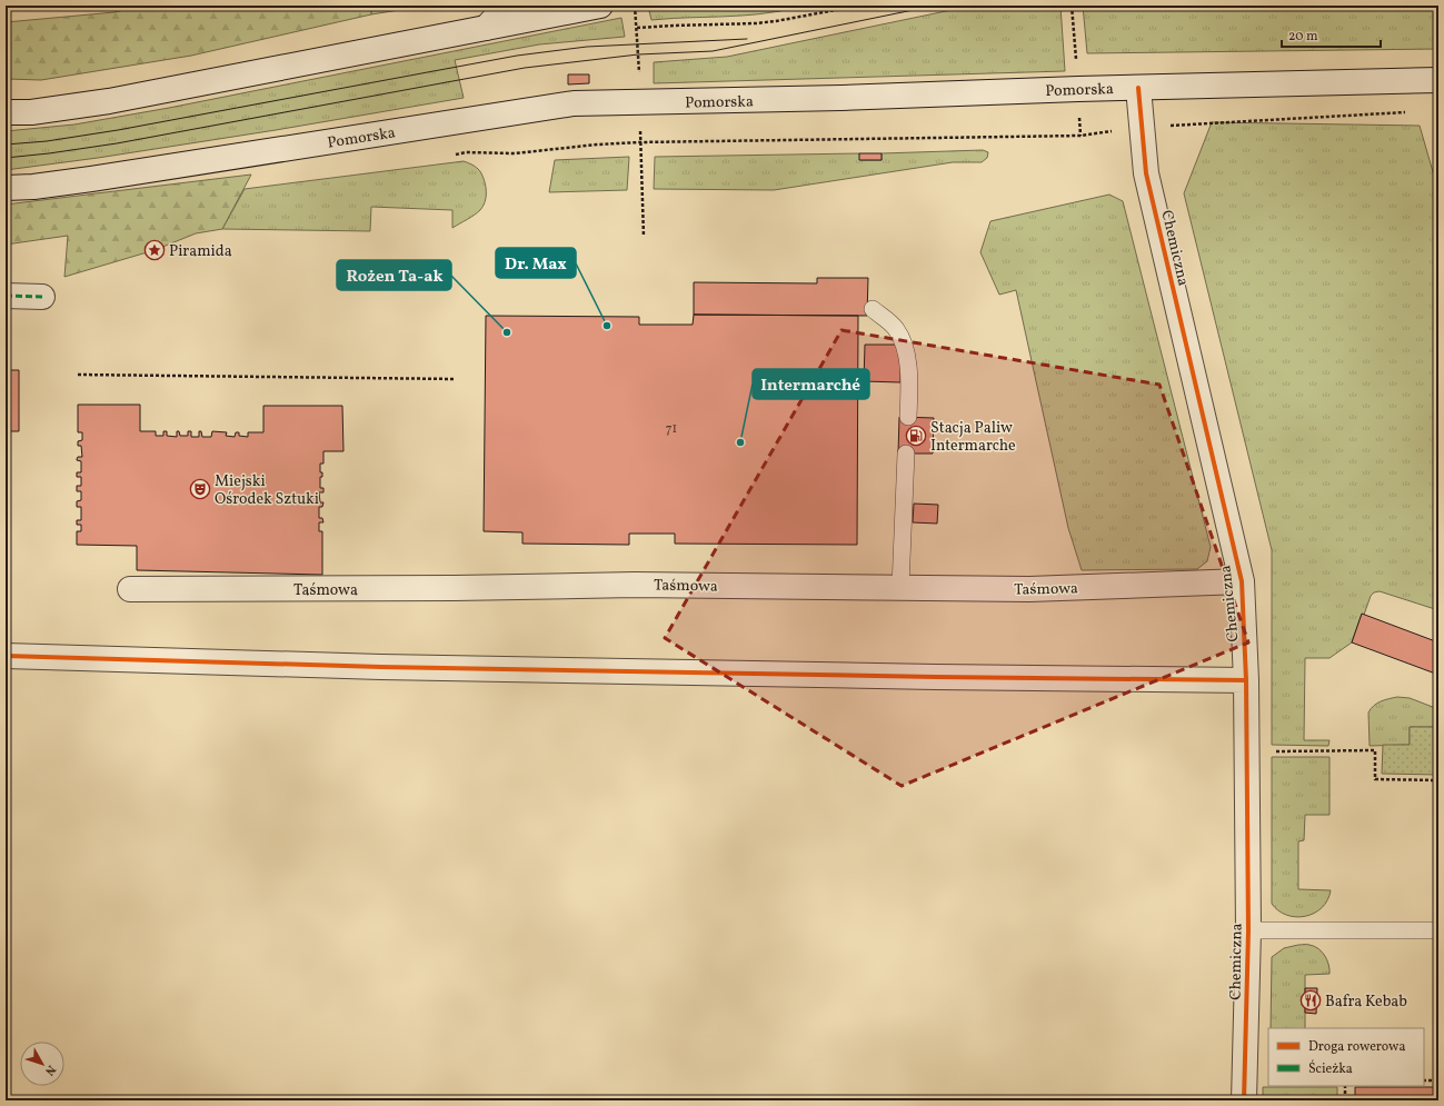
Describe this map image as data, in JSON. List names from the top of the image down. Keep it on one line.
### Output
{"streets":{"street":["Pomorska","Chemiczna","Taśmowa"]},"crossings":[["Pomorska","Chemiczna"],["Chemiczna","Taśmowa"]],"places":{"place":["Piramida"],"other":["Dr. Max","Rożen Ta-ak","Intermarché"],"fuel station":["Stacja Paliw Intermarche"],"theatre":["Miejski Ośrodek Sztuki"],"restaurant":["Bafra Kebab"]},"house_numbers":["71"],"legend":["Droga rowerowa","Ścieżka"],"scale_bar":"20 m","north":"bottom right"}
